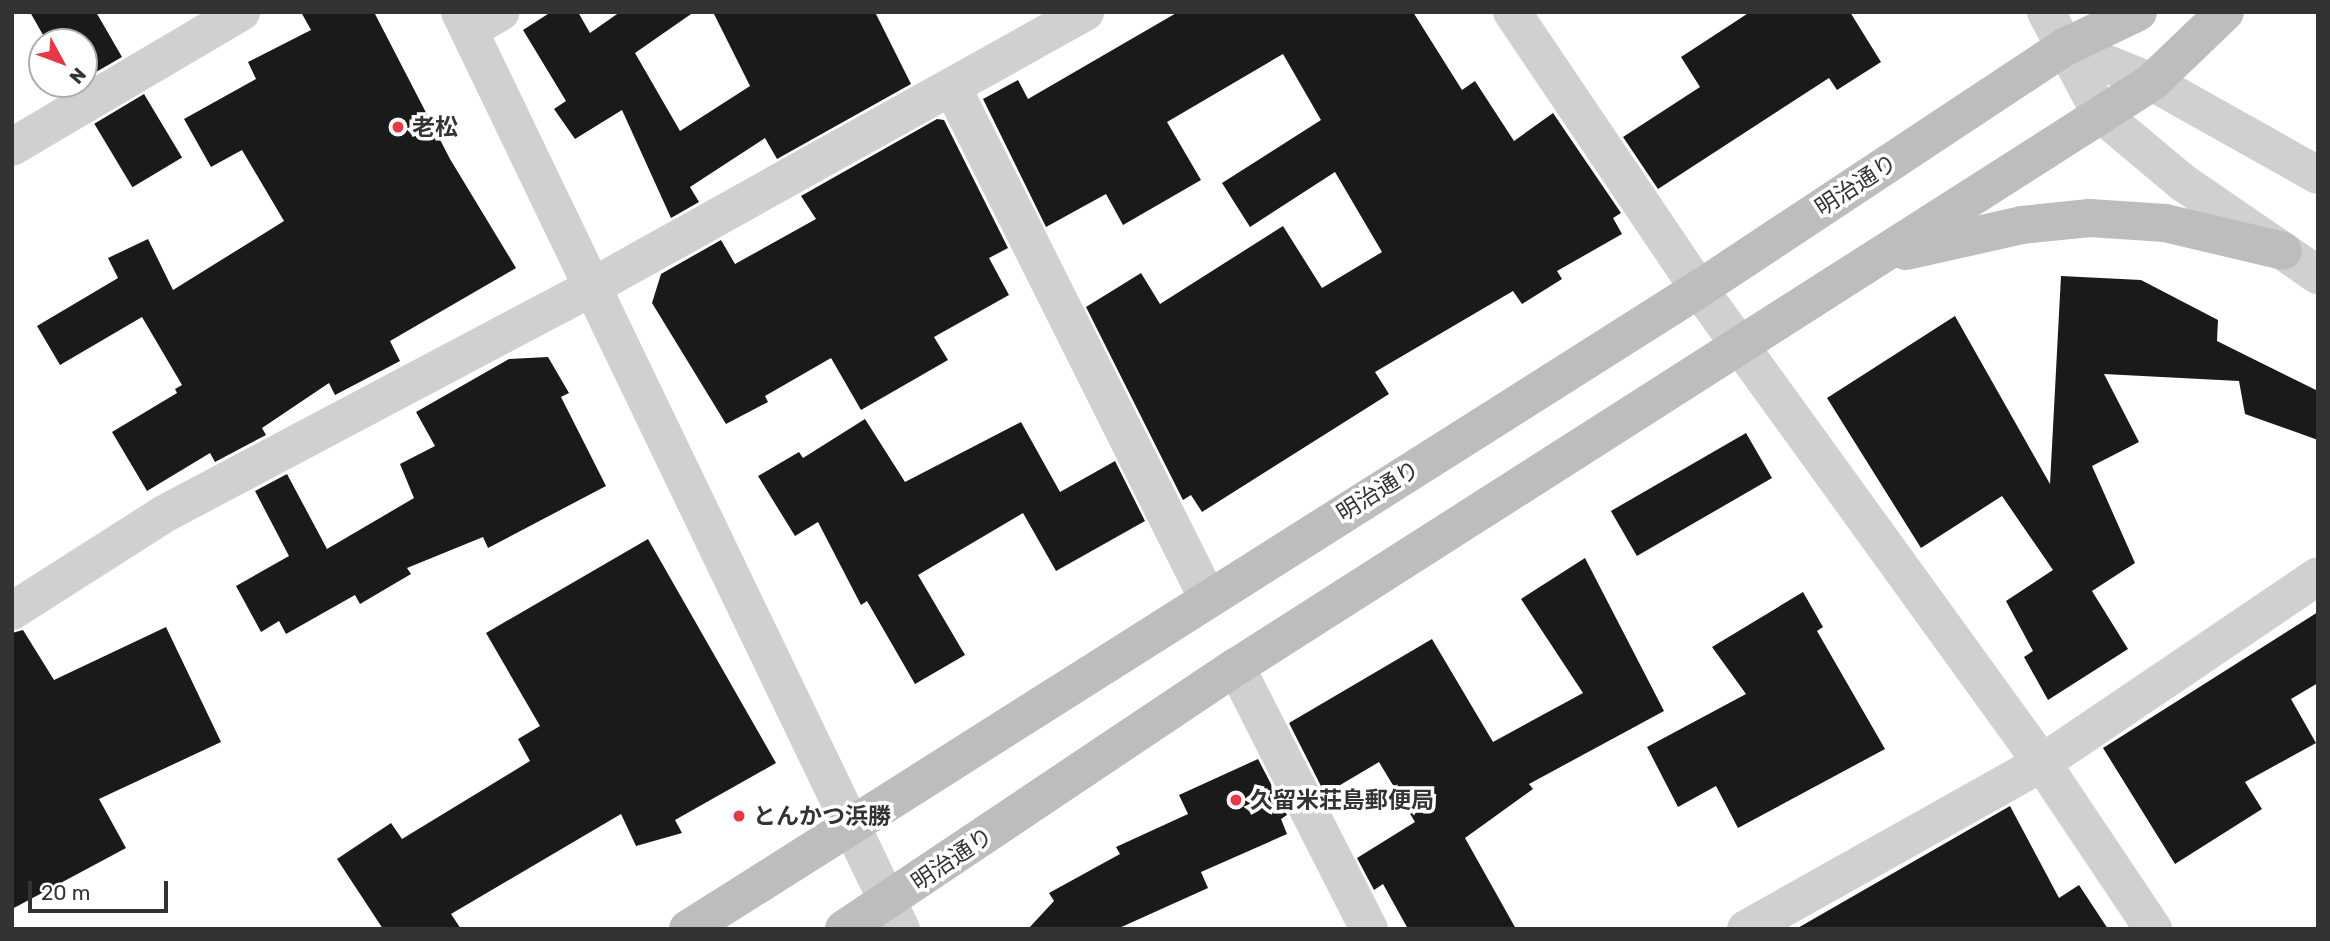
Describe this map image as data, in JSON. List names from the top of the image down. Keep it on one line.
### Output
{"streets":{"main road":["明治通り"]},"places":["老松","久留米荘島郵便局","とんかつ浜勝"],"scale_bar":"20 m","north":"bottom right"}
